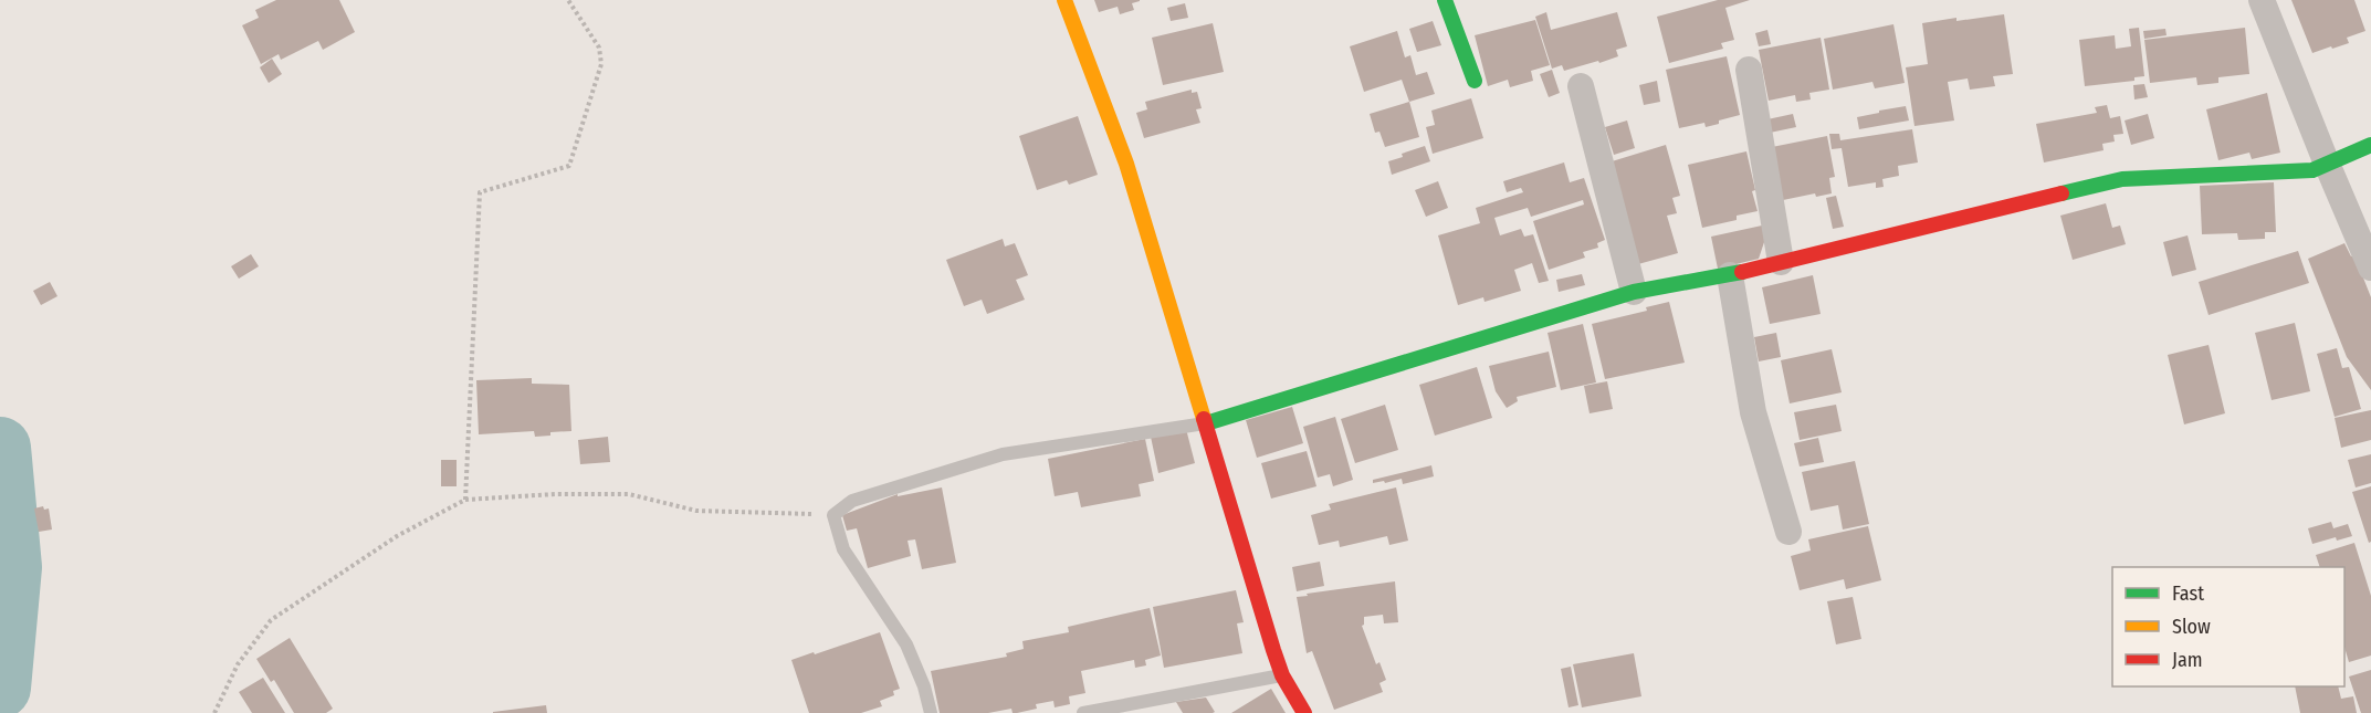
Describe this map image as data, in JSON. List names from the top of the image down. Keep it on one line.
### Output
{"legend":["Fast","Slow","Jam"]}
